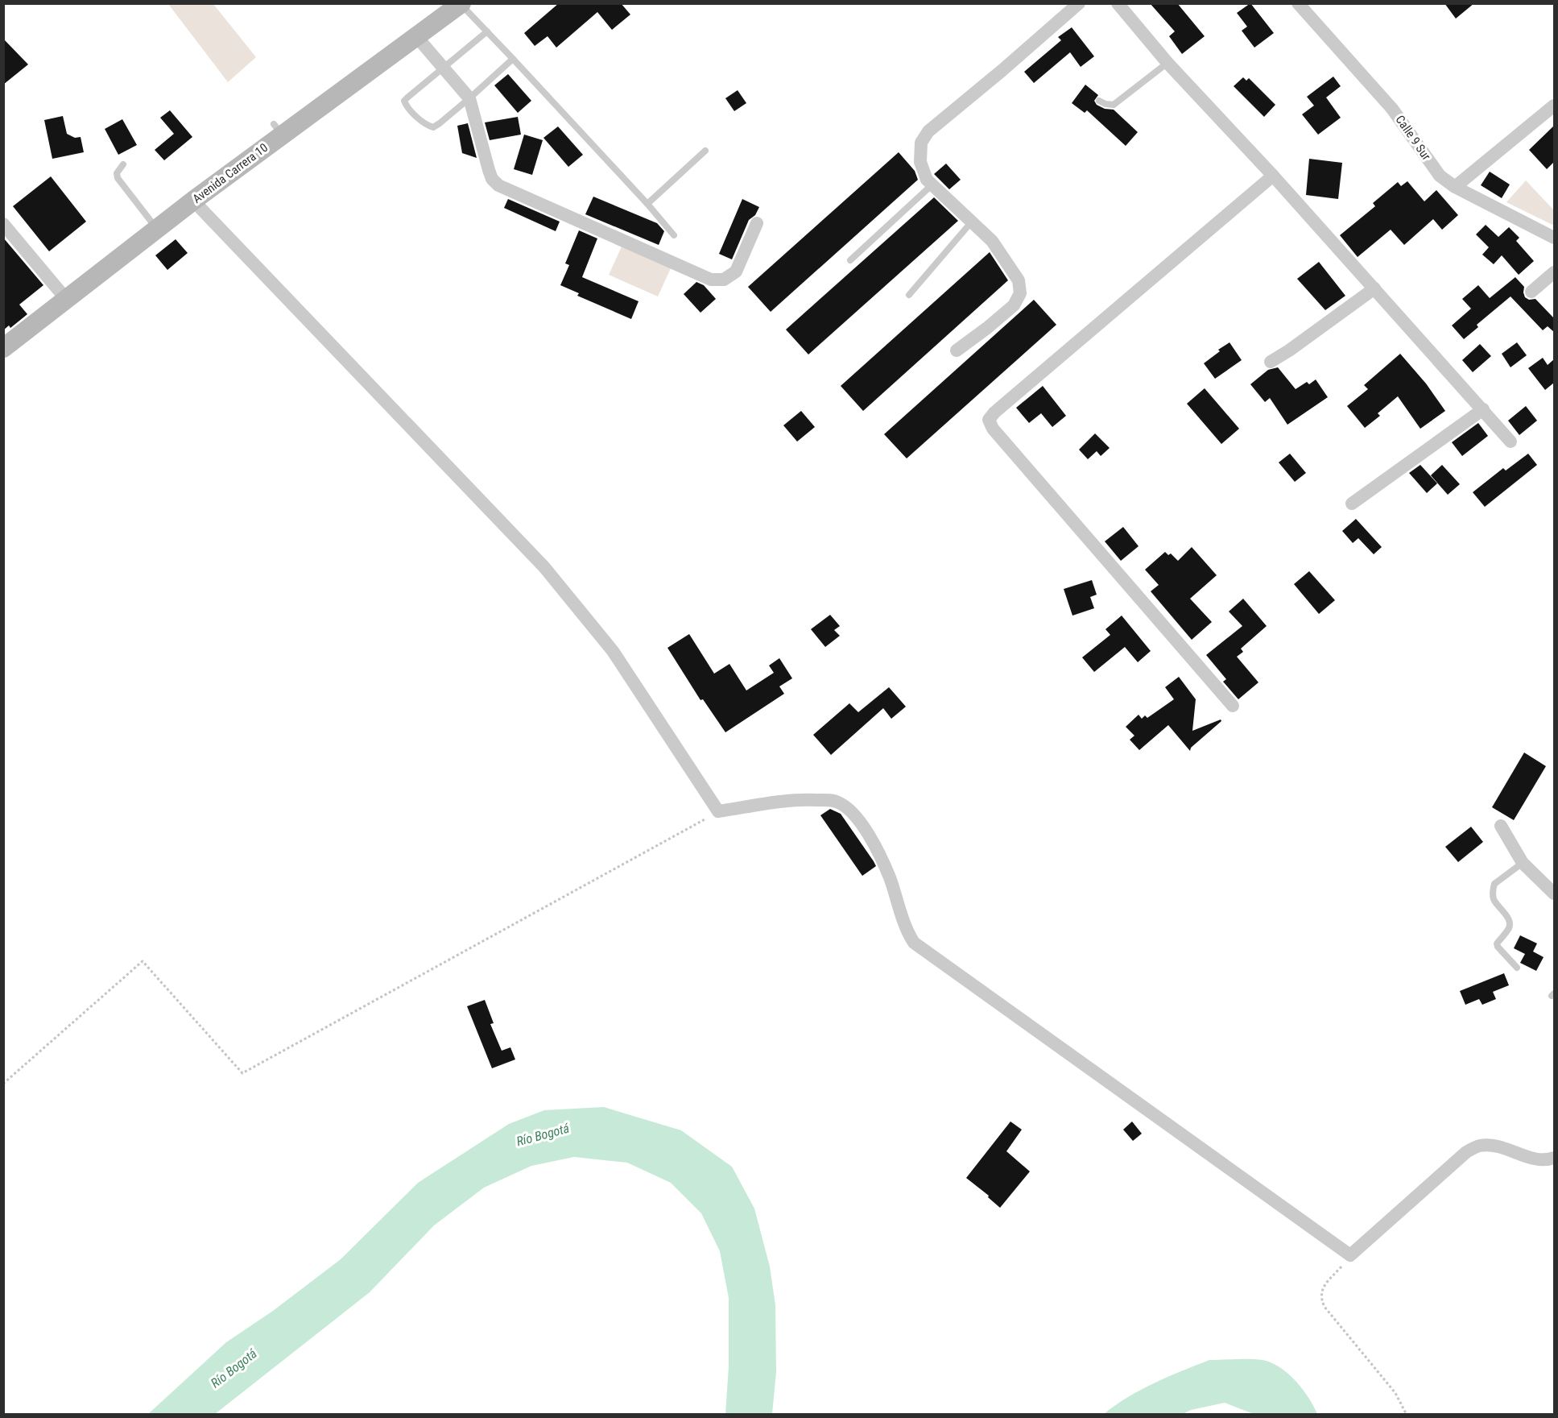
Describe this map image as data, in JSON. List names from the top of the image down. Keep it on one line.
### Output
{"streets":{"street":["Calle 9 Sur","Avenida Carrera 10"]},"water":["Río Bogotá"]}
